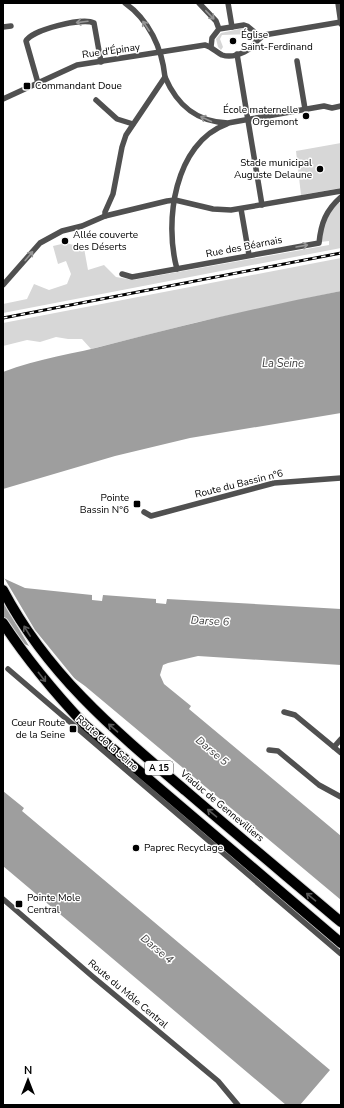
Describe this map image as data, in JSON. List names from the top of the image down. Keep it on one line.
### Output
{"streets":{"highway":["A 15","Viaduc de Gennevilliers"],"street":["Rue d'Épinay","Rue des Béarnais","Route du Bassin n°6","Route de la Seine","Route du Môle Central"]},"water":["La Seine","Darse 6","Darse 5","Darse 4"],"places":{"other":["Église Saint-Ferdinand","École maternelle Orgemont","Stade municipal Auguste Delaune","Allée couverte des Déserts","Paprec Recyclage"],"transit":["Commandant Doue","Pointe Bassin N°6","Cœur Route de la Seine","Pointe Mole Central"]},"north":"top"}
